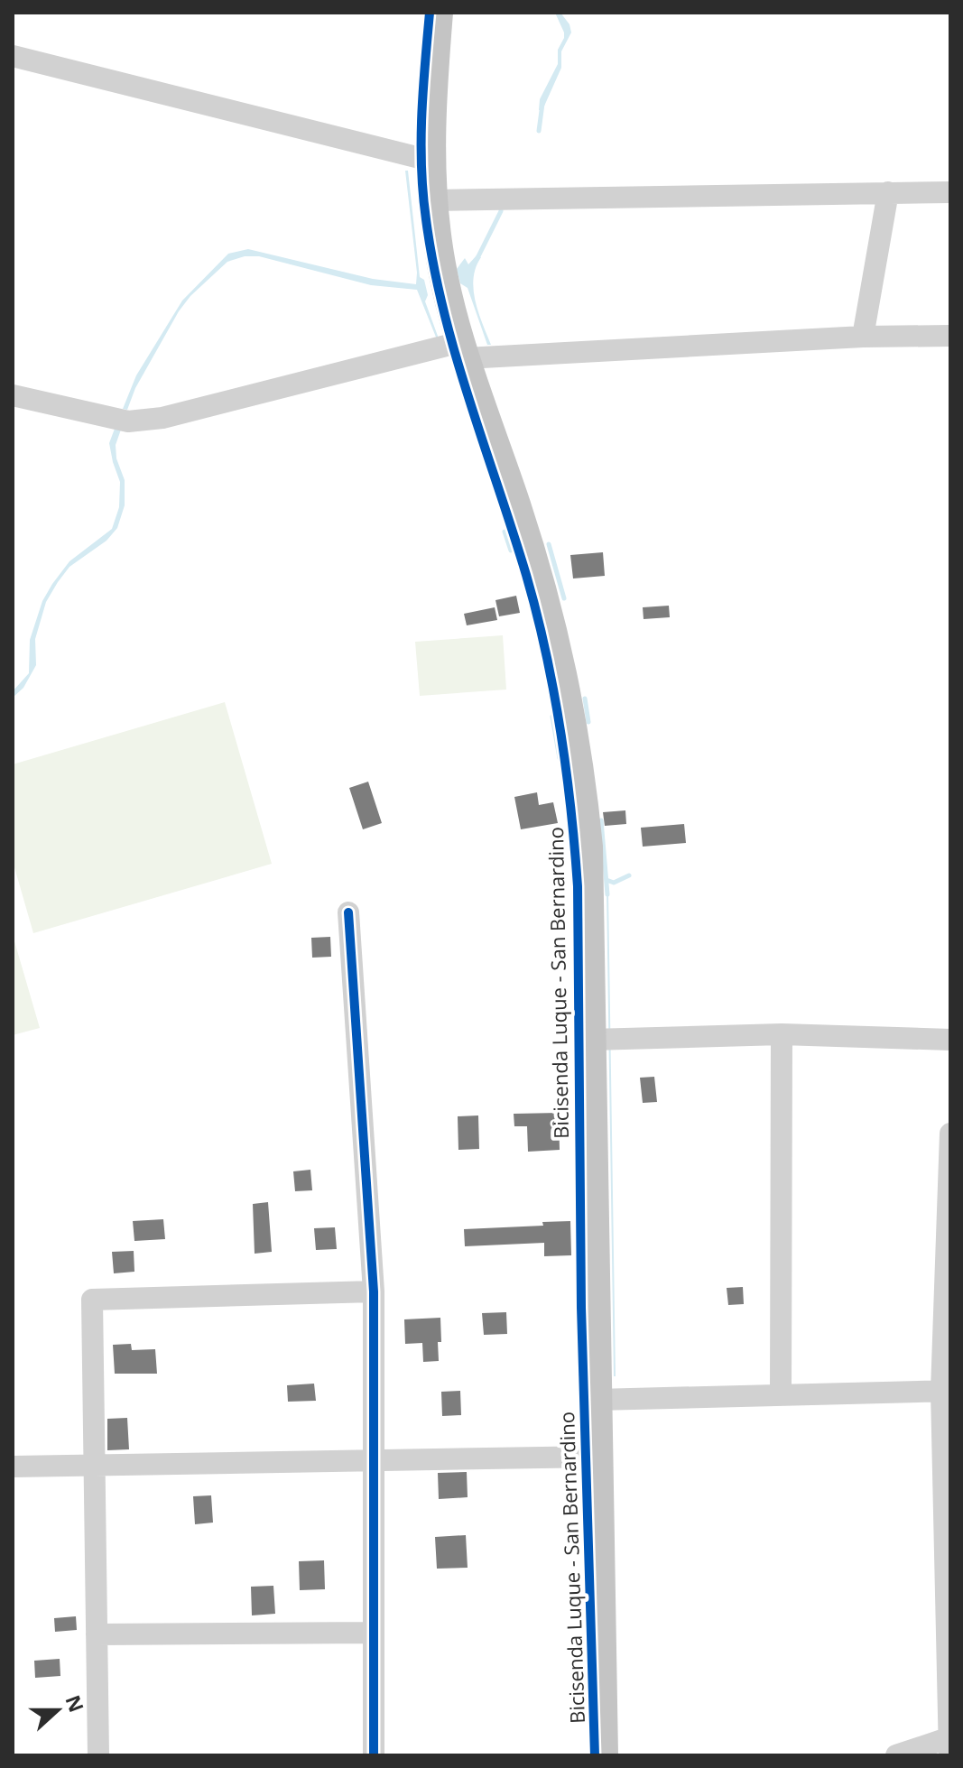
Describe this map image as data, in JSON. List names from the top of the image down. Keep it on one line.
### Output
{"streets":{"cycle path":["Bicisenda Luque - San Bernardino"]},"north":"right"}
